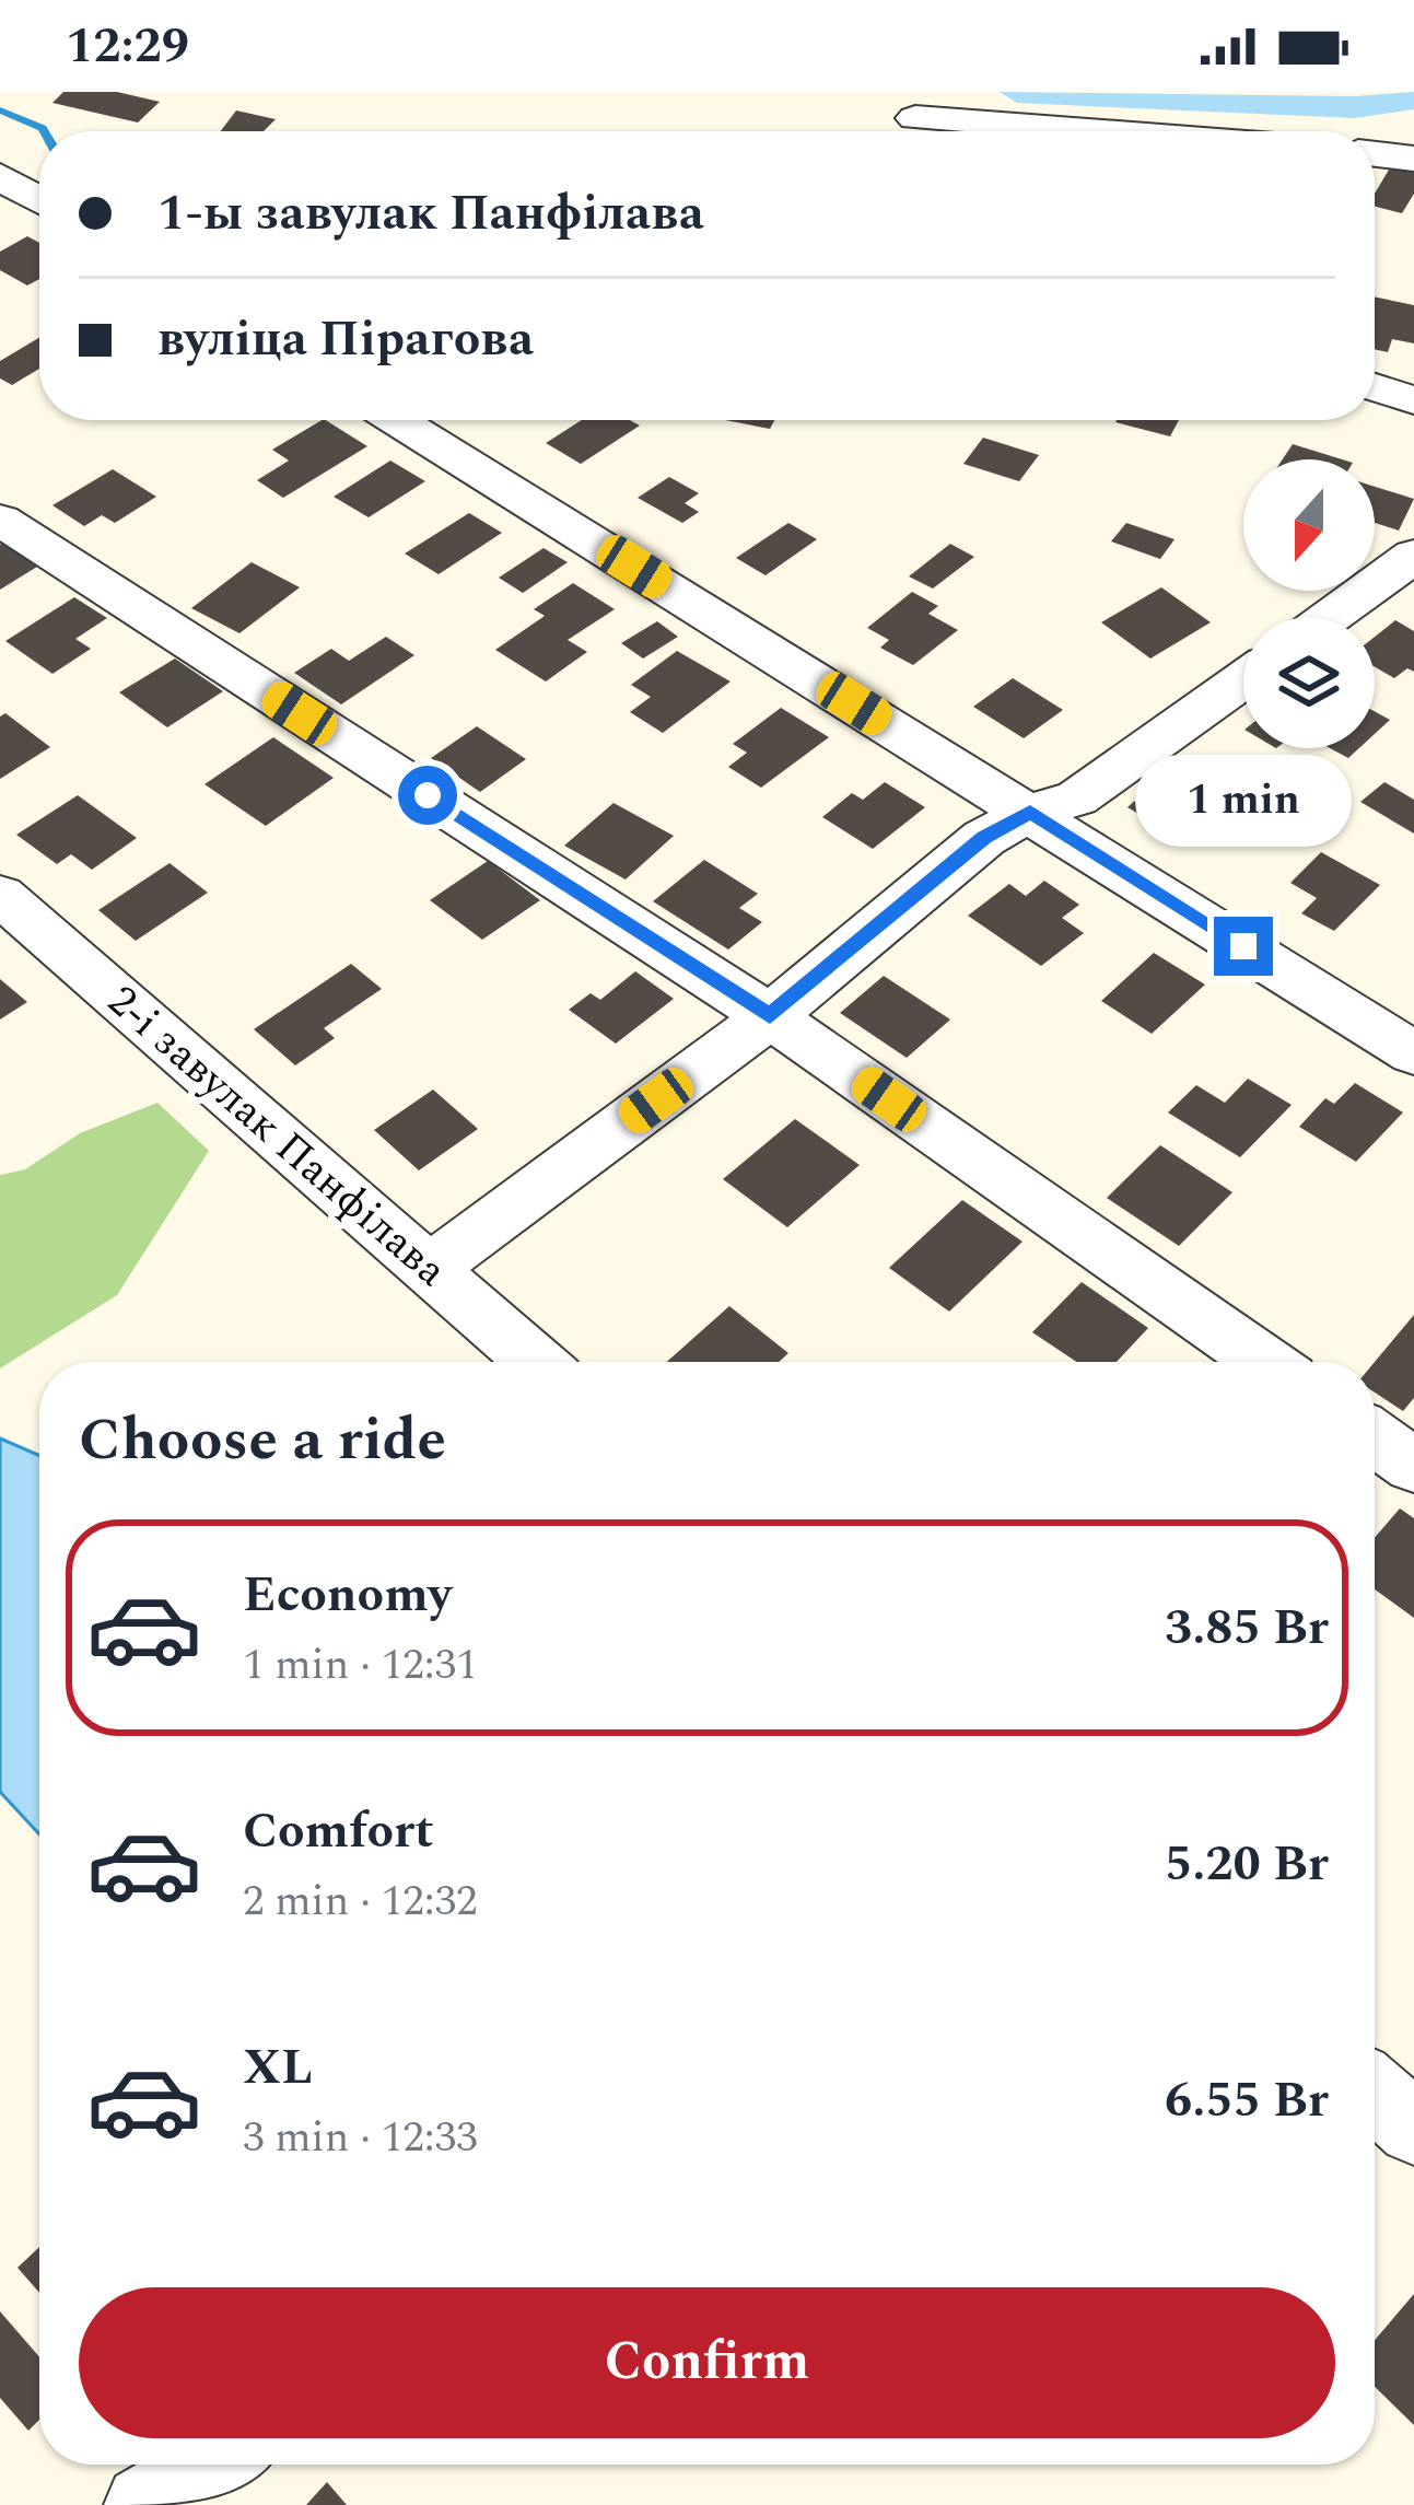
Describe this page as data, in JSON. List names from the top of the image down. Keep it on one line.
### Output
{"streets":{"street":["2-і завулак Панфілава"]},"north":"bottom","page":{"status":"12:29","banner":["1-ы завулак Панфілава","вуліца Пірагова"],"bubble":"1 min","heading":"Choose a ride","list":[{"name":"Economy","note":"1 min · 12:31","value":"3.85 Br"},{"name":"Comfort","note":"2 min · 12:32","value":"5.20 Br"},{"name":"XL","note":"3 min · 12:33","value":"6.55 Br"}],"buttons":"Confirm"}}
